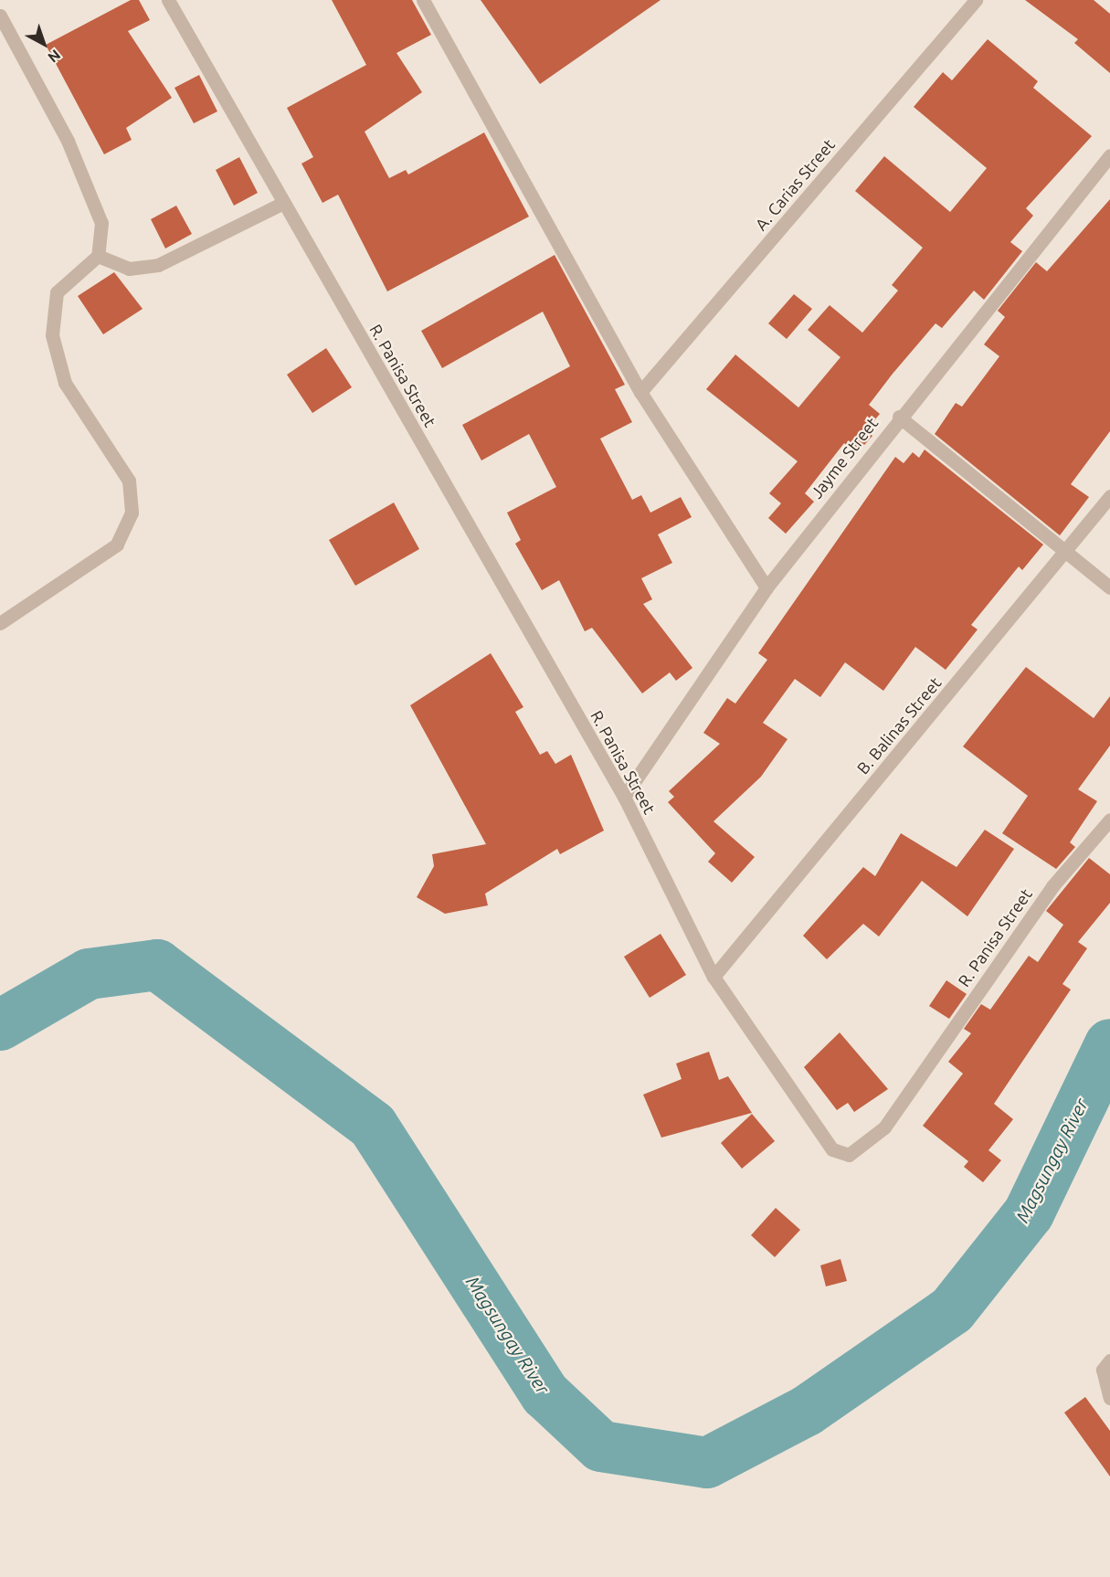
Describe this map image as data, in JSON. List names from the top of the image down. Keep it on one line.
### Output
{"streets":{"street":["A. Carias Street","R. Panisa Street","Jayme Street","B. Balinas Street"]},"crossings":[["R. Panisa Street","Jayme Street"],["R. Panisa Street","B. Balinas Street"]],"water":["Magsungay River"],"north":"bottom right"}
